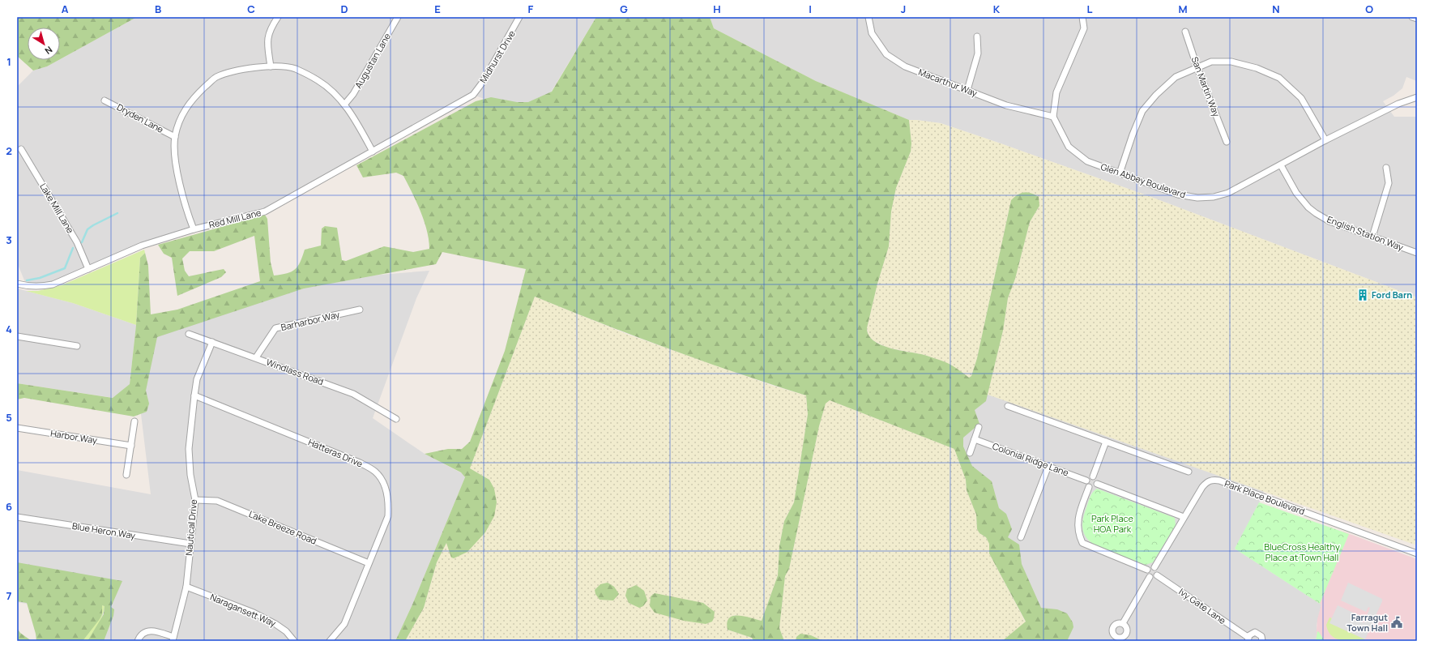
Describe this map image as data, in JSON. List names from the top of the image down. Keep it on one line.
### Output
{"streets":{"street":["Midhurst Drive","Augustan Lane","Macarthur Way","San Martin Way","Dryden Lane","Glen Abbey Boulevard","Lake Mill Lane","Red Mill Lane","English Station Way","Barharbor Way","Windlass Road","Harbor Way","Hatteras Drive","Colonial Ridge Lane","Park Place Boulevard","Nautical Drive","Lake Breeze Road","Blue Heron Way","Ivy Gate Lane","Naragansett Way"]},"crossings":[["Midhurst Drive","Red Mill Lane"],["Macarthur Way","Glen Abbey Boulevard"],["Glen Abbey Boulevard","English Station Way"],["Lake Mill Lane","Red Mill Lane"],["Barharbor Way","Windlass Road"],["Windlass Road","Nautical Drive"],["Hatteras Drive","Nautical Drive"],["Hatteras Drive","Lake Breeze Road"],["Park Place Boulevard","Ivy Gate Lane"],["Nautical Drive","Lake Breeze Road"],["Nautical Drive","Blue Heron Way"],["Nautical Drive","Naragansett Way"]],"parks":["Park Place HOA Park","BlueCross Healthy Place at Town Hall"],"places":{"building":["Ford Barn"],"public building":["Farragut Town Hall"]},"north":"bottom right","grid":{"columns":["A","B","C","D","E","F","G","H","I","J","K","L","M","N","O"],"rows":["1","2","3","4","5","6","7"]}}
